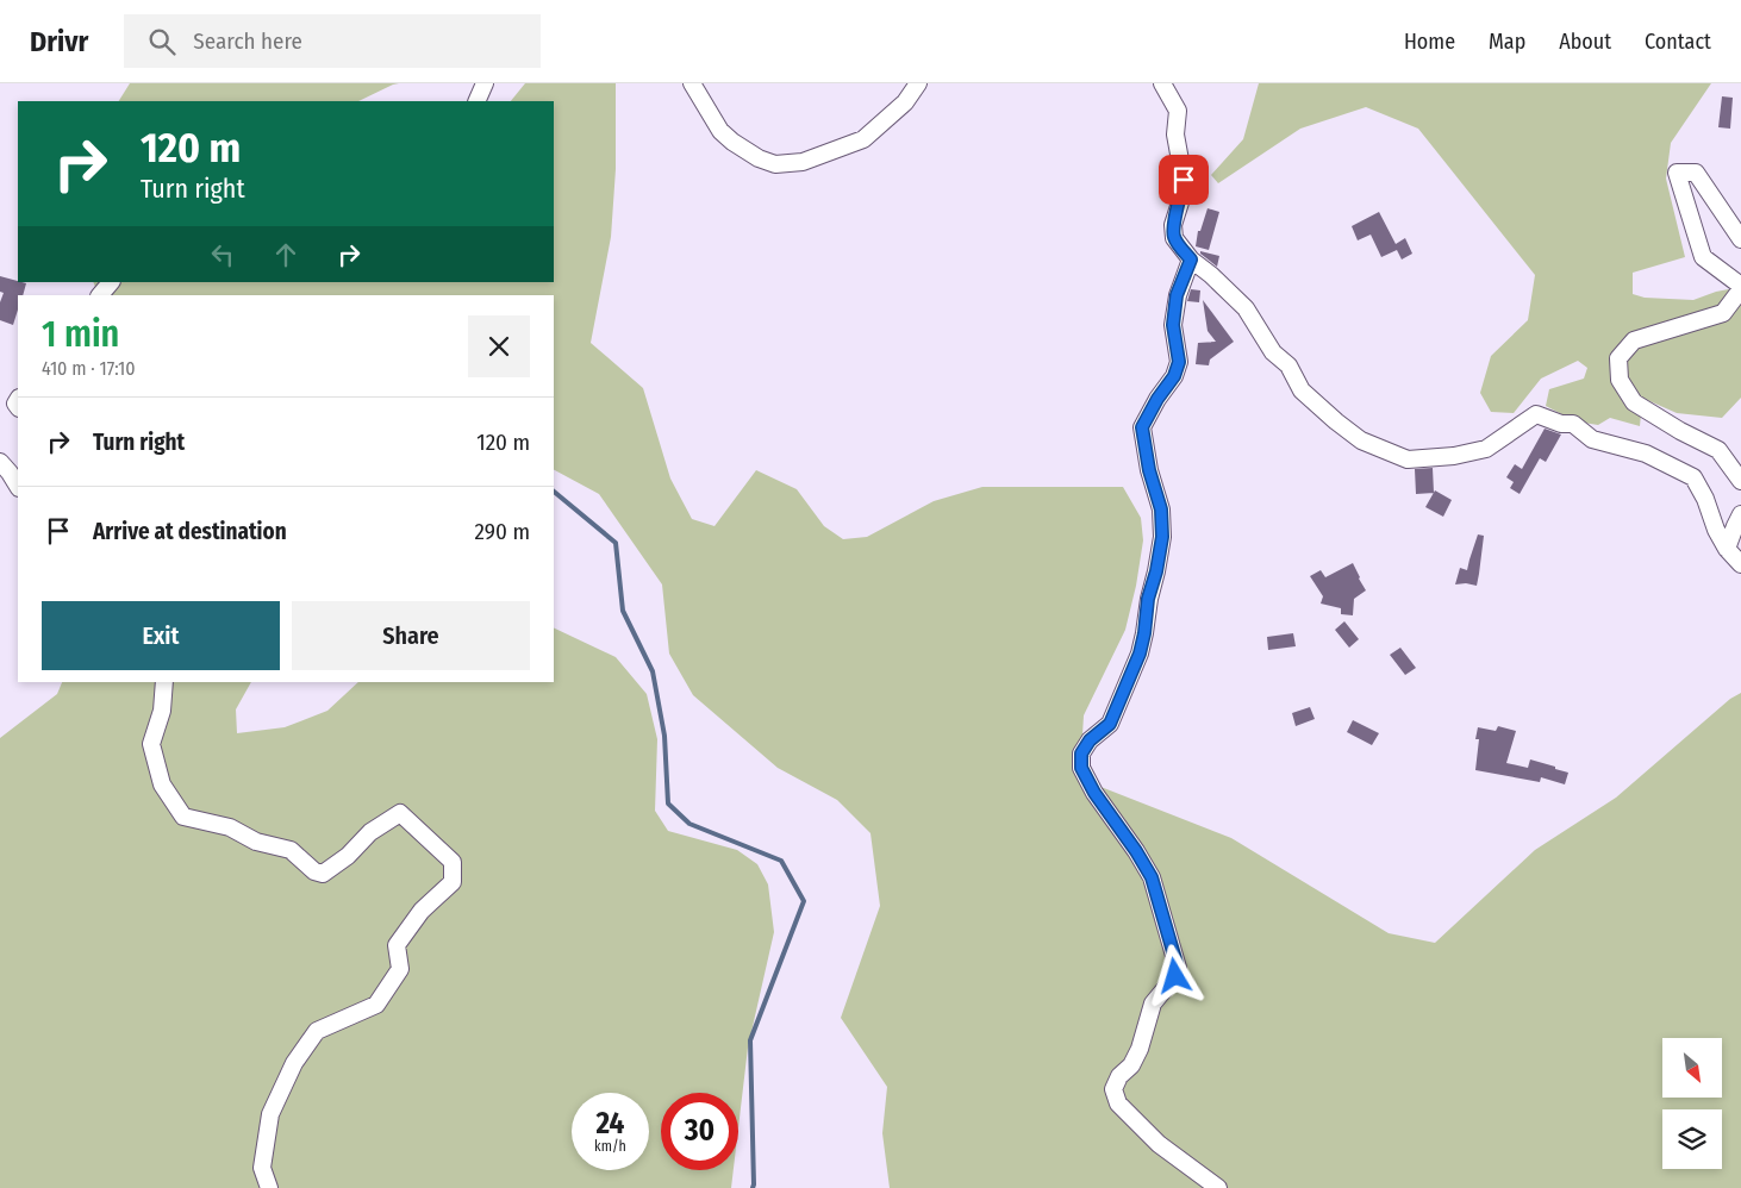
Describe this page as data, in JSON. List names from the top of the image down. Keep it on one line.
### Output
{"north":"bottom right","page":{"header":"Drivr","search":"Search here","nav":["Home","Map","About","Contact"],"turn":["120 m","Turn right"],"heading":["1 min","410 m · 17:10"],"list":[{"name":"Turn right","value":"120 m"},{"name":"Arrive at destination","value":"290 m"}],"buttons":["Exit","Share"],"speed":"24 km/h","limit":"30"}}
